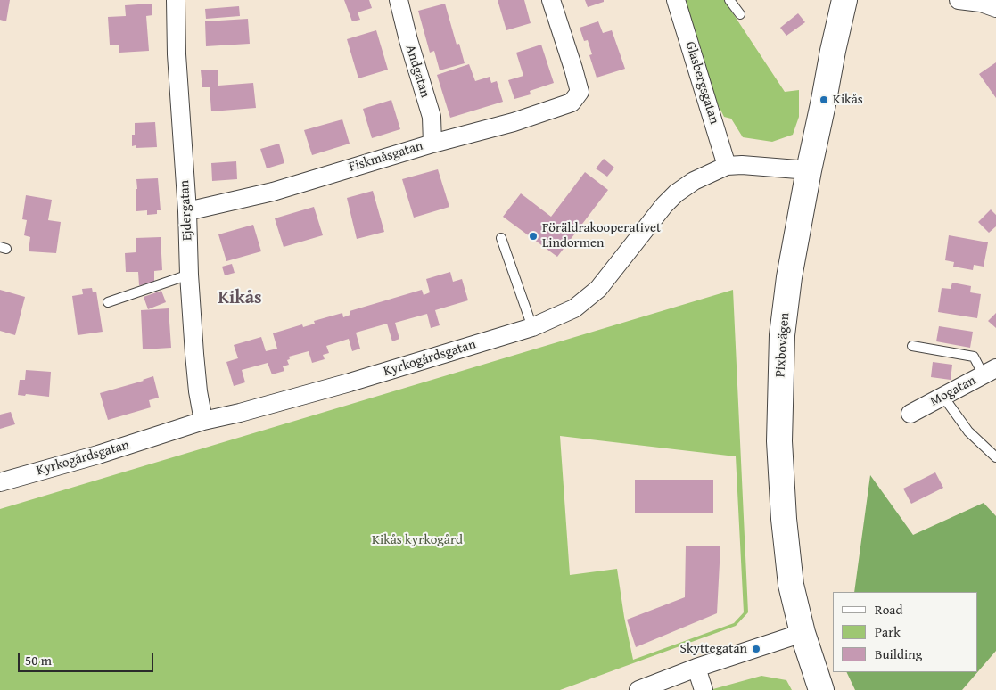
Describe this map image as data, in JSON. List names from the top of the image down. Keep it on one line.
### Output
{"streets":{"street":["Andgatan","Glasbergsgatan","Fiskmåsgatan","Ejdergatan","Pixbovägen","Kyrkogårdsgatan","Mogatan"]},"crossings":[["Andgatan","Fiskmåsgatan"],["Glasbergsgatan","Kyrkogårdsgatan"],["Fiskmåsgatan","Ejdergatan"],["Ejdergatan","Kyrkogårdsgatan"],["Pixbovägen","Kyrkogårdsgatan"]],"districts":["Kikås"],"parks":["Kikås kyrkogård"],"places":["Kikås","Föräldrakooperativet Lindormen","Skyttegatan"],"legend":["Road","Park","Building"],"scale_bar":"50 m"}
